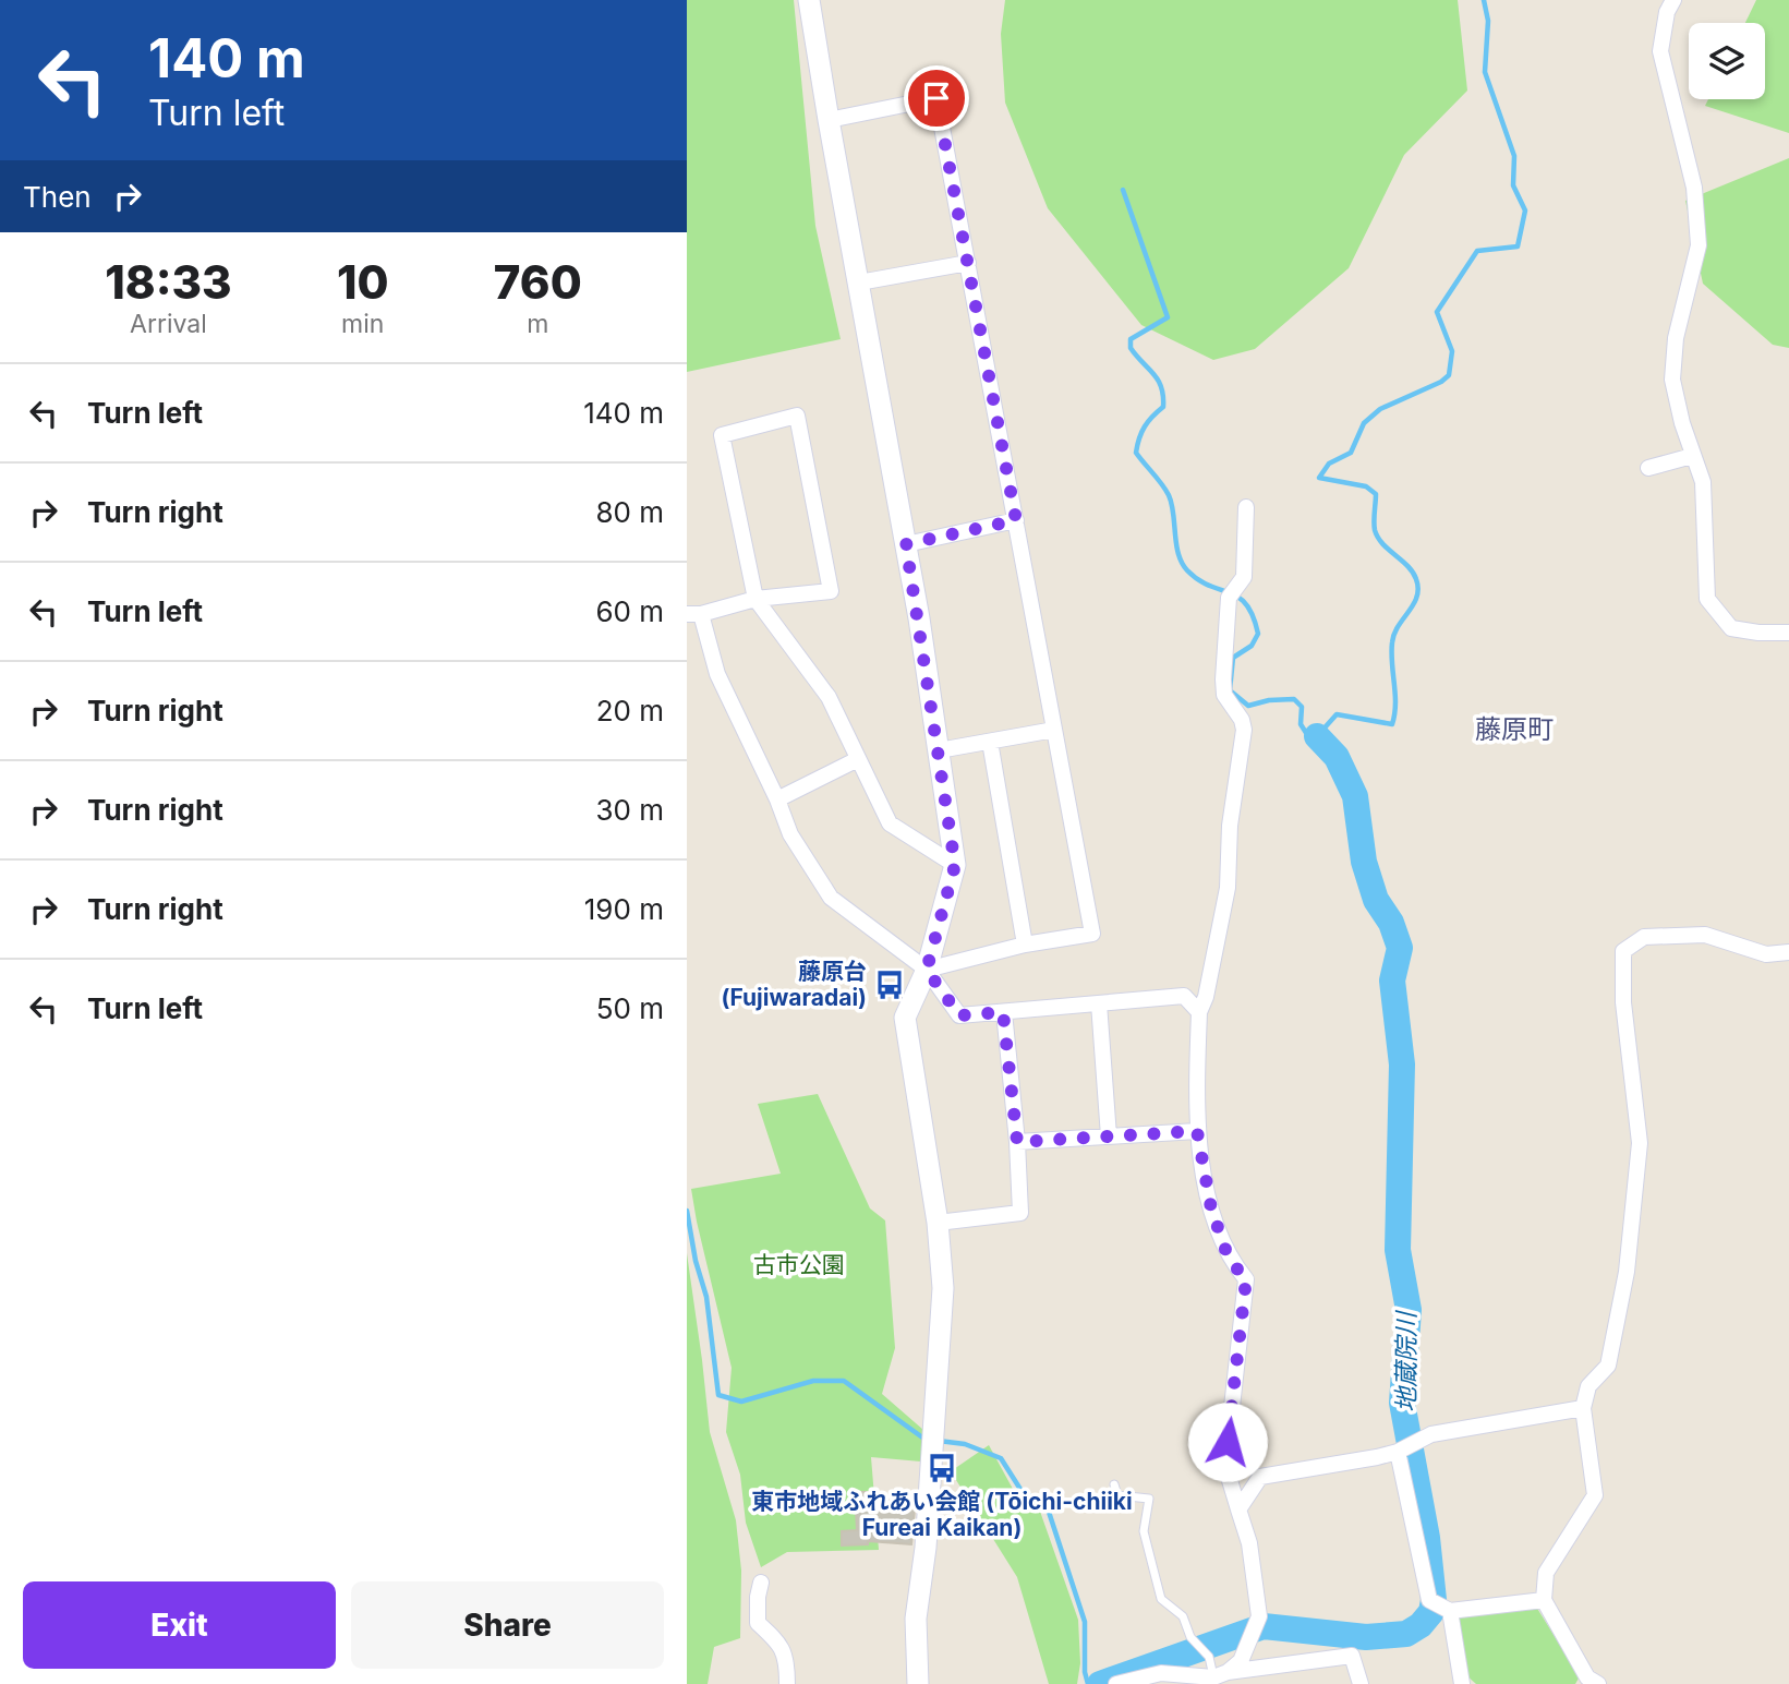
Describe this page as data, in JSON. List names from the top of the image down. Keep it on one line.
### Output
{"districts":["藤原町"],"water":["地蔵院川"],"parks":["古市公園"],"places":{"bus stop":["藤原台 (Fujiwaradai)","東市地域ふれあい会館 (Tōichi-chiiki Fureai Kaikan)"]},"page":{"turn":["140 m","Turn left"],"then":"Then","eta":["18:33","Arrival","10","min","760","m"],"list":[{"name":"Turn left","value":"140 m"},{"name":"Turn right","value":"80 m"},{"name":"Turn left","value":"60 m"},{"name":"Turn right","value":"20 m"},{"name":"Turn right","value":"30 m"},{"name":"Turn right","value":"190 m"},{"name":"Turn left","value":"50 m"}],"buttons":["Exit","Share"]}}
